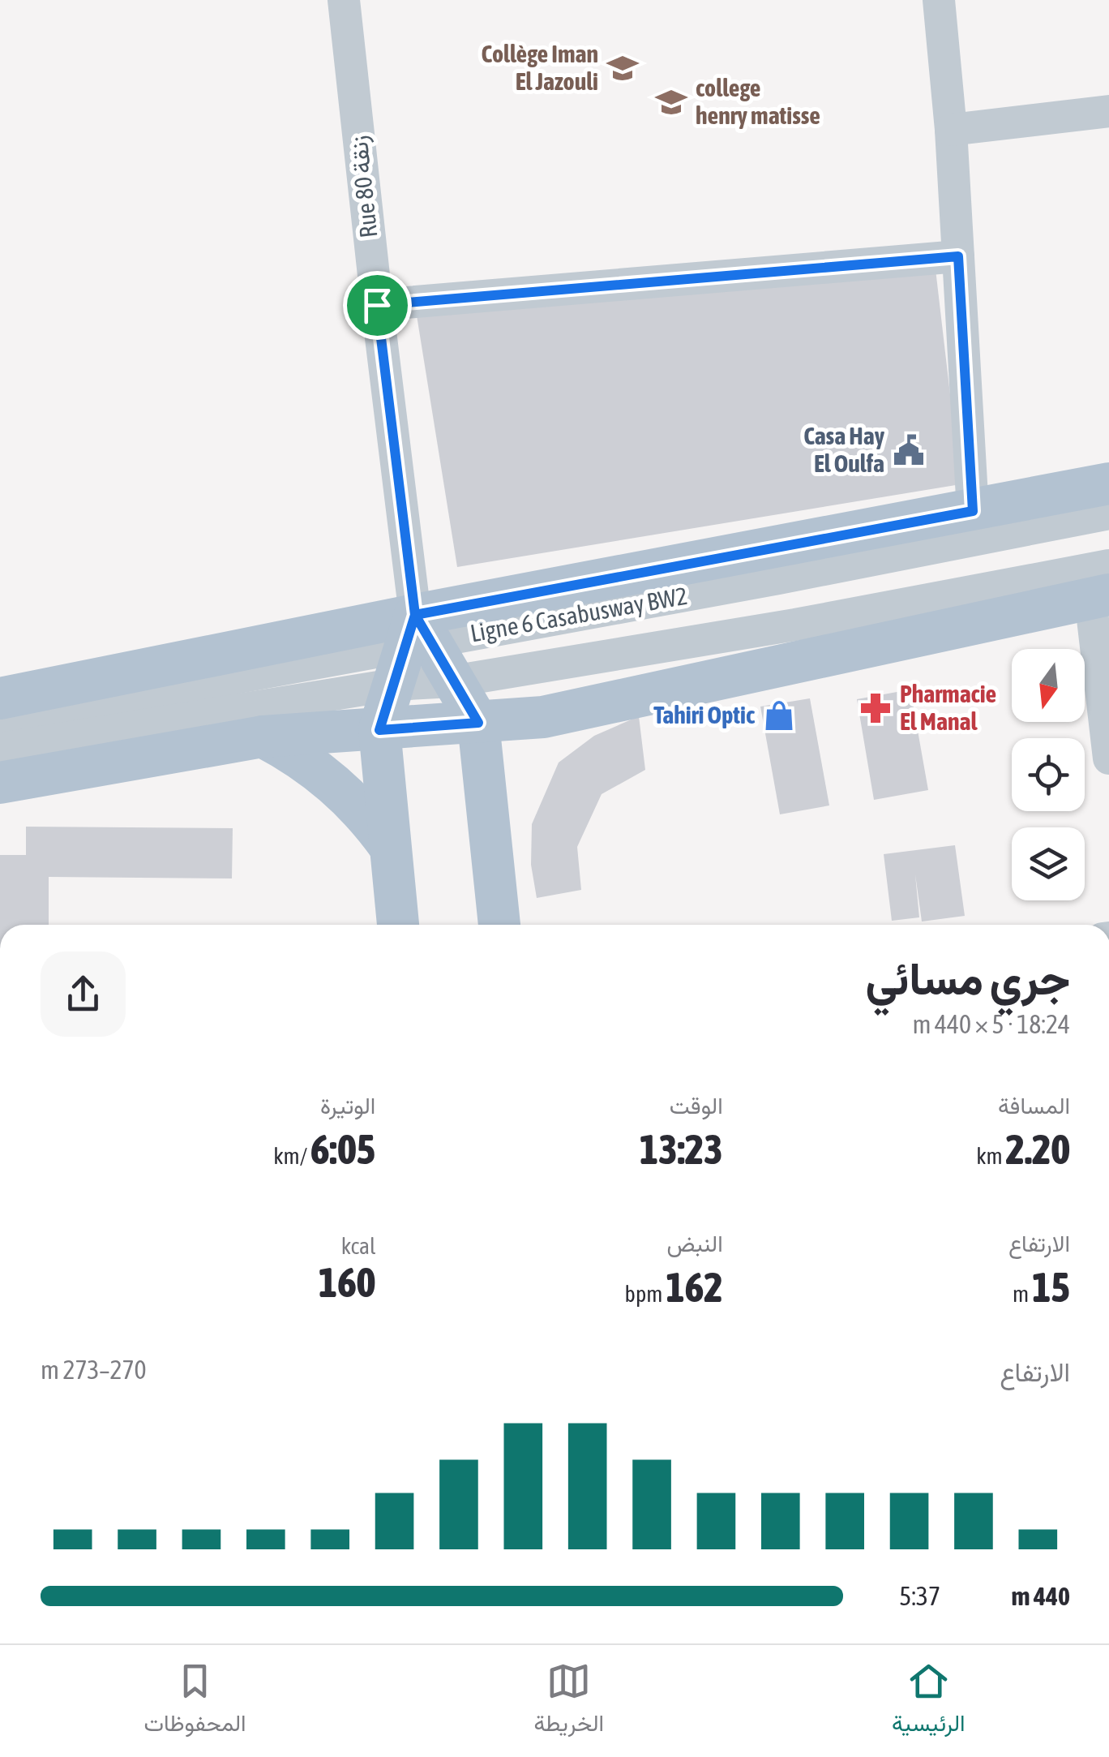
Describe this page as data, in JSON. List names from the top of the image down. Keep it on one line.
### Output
{"streets":{"street":["Rue 80 زنقة","Ligne 6 Casabusway BW2"]},"crossings":[["Rue 80 زنقة","Ligne 6 Casabusway BW2"]],"places":{"school or university":["Collège Iman El Jazouli","college henry matisse"],"public building":["Casa Hay El Oulfa"],"pharmacy":["Pharmacie El Manal"],"shop":["Tahiri Optic"]},"north":"bottom","page":{"heading":["جري مسائي","18:24 · 5 × 440 m"],"stats":[["المسافة","2.20 km"],["الوقت","13:23"],["الوتيرة","6:05 /km"],["الارتفاع","15 m"],["النبض","162 bpm"],["kcal","160"]],"chart":["الارتفاع","270–273 m"],"list":[{"name":"440 m","note":"5:37"}],"tabs":["الرئيسية","الخريطة","المحفوظات"]}}
